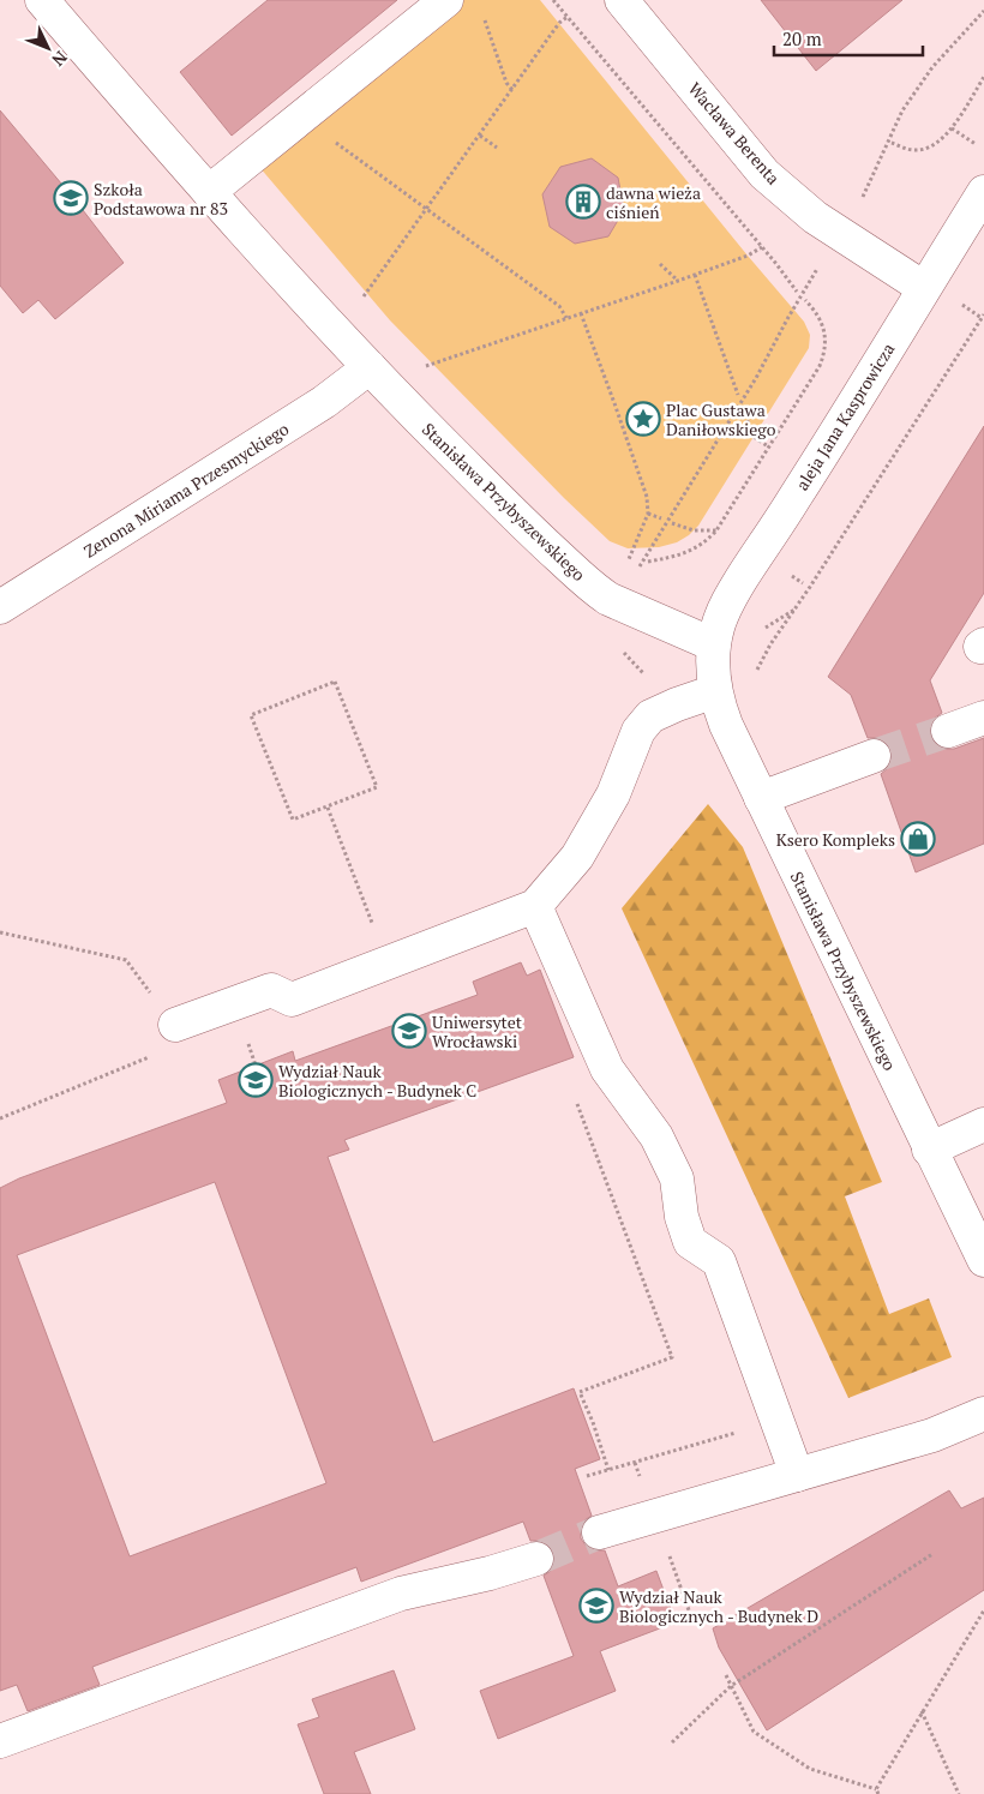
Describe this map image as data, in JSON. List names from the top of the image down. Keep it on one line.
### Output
{"streets":{"street":["Wacława Berenta","aleja Jana Kasprowicza","Zenona Miriama Przesmyckiego","Stanisława Przybyszewskiego"]},"crossings":[["Wacława Berenta","aleja Jana Kasprowicza"],["aleja Jana Kasprowicza","Stanisława Przybyszewskiego"],["Zenona Miriama Przesmyckiego","Stanisława Przybyszewskiego"]],"places":{"school or university":["Szkoła Podstawowa nr 83","Uniwersytet Wrocławski","Wydział Nauk Biologicznych - Budynek C","Wydział Nauk Biologicznych - Budynek D"],"building":["dawna wieża ciśnień"],"place":["Plac Gustawa Daniłowskiego"],"shop":["Ksero Kompleks"]},"scale_bar":"20 m","north":"bottom right"}
